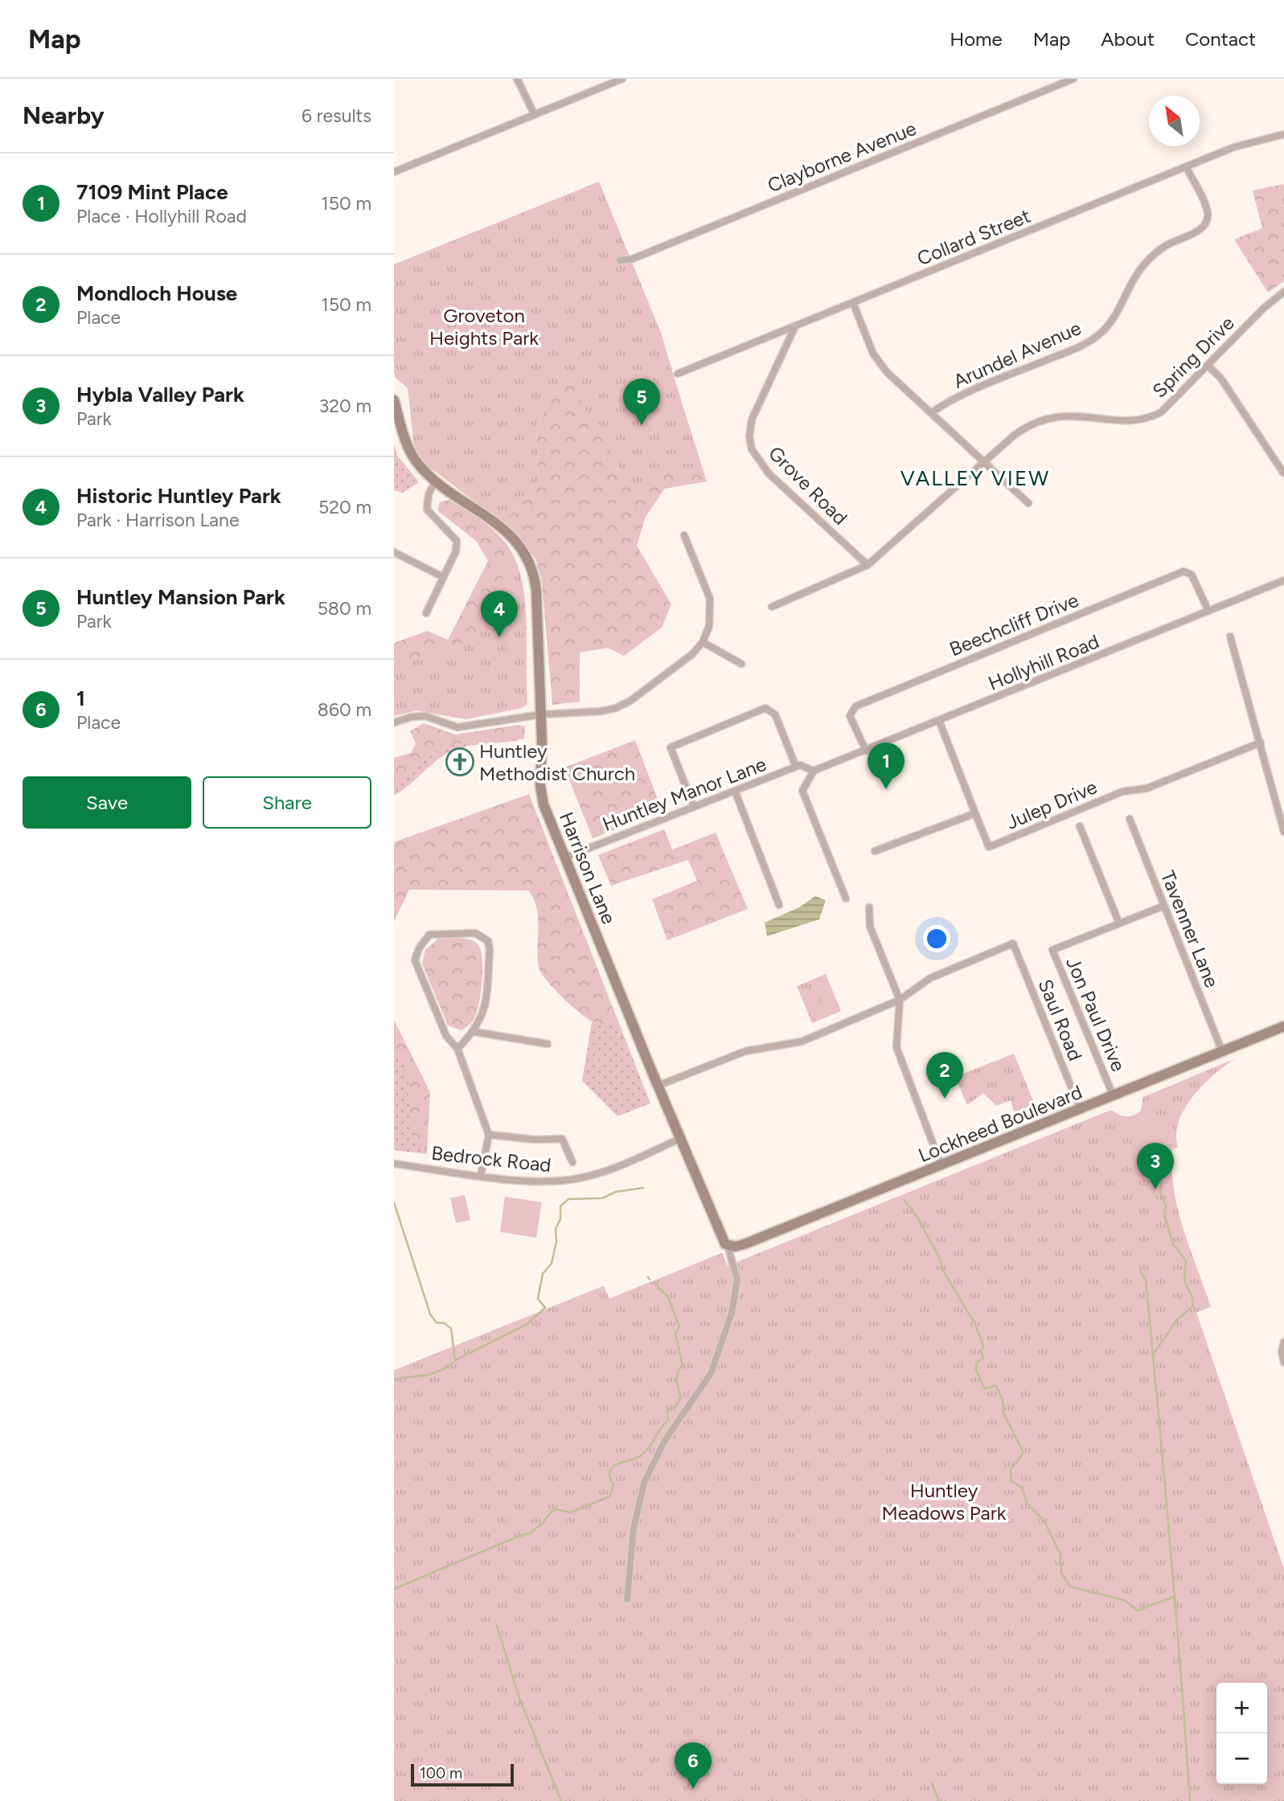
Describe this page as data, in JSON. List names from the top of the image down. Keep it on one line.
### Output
{"streets":{"street":["Clayborne Avenue","Collard Street","Arundel Avenue","Spring Drive","Grove Road","Beechcliff Drive","Hollyhill Road","Huntley Manor Lane","Julep Drive","Harrison Lane","Tavenner Lane","Jon Paul Drive","Saul Road","Lockheed Boulevard","Bedrock Road"]},"crossings":[["Collard Street","Arundel Avenue"],["Collard Street","Grove Road"],["Spring Drive","Grove Road"],["Beechcliff Drive","Hollyhill Road"],["Hollyhill Road","Huntley Manor Lane"],["Huntley Manor Lane","Harrison Lane"],["Harrison Lane","Lockheed Boulevard"],["Harrison Lane","Bedrock Road"],["Tavenner Lane","Jon Paul Drive"],["Tavenner Lane","Lockheed Boulevard"],["Jon Paul Drive","Lockheed Boulevard"],["Saul Road","Lockheed Boulevard"]],"districts":["VALLEY VIEW"],"parks":["Groveton Heights Park","Huntley Meadows Park"],"places":{"church":["Huntley Methodist Church"]},"scale_bar":"100 m","north":"top left","page":{"header":"Map","nav":["Home","Map","About","Contact"],"heading":["Nearby","6 results"],"list":[{"mark":"1","name":"7109 Mint Place","note":"Place · Hollyhill Road","value":"150 m"},{"mark":"2","name":"Mondloch House","note":"Place","value":"150 m"},{"mark":"3","name":"Hybla Valley Park","note":"Park","value":"320 m"},{"mark":"4","name":"Historic Huntley Park","note":"Park · Harrison Lane","value":"520 m"},{"mark":"5","name":"Huntley Mansion Park","note":"Park","value":"580 m"},{"mark":"6","name":"1","note":"Place","value":"860 m"}],"pins":["5","4","1","2","3","6"],"buttons":["Save","Share"],"map_buttons":["+","−"],"scale":"100 m"}}
